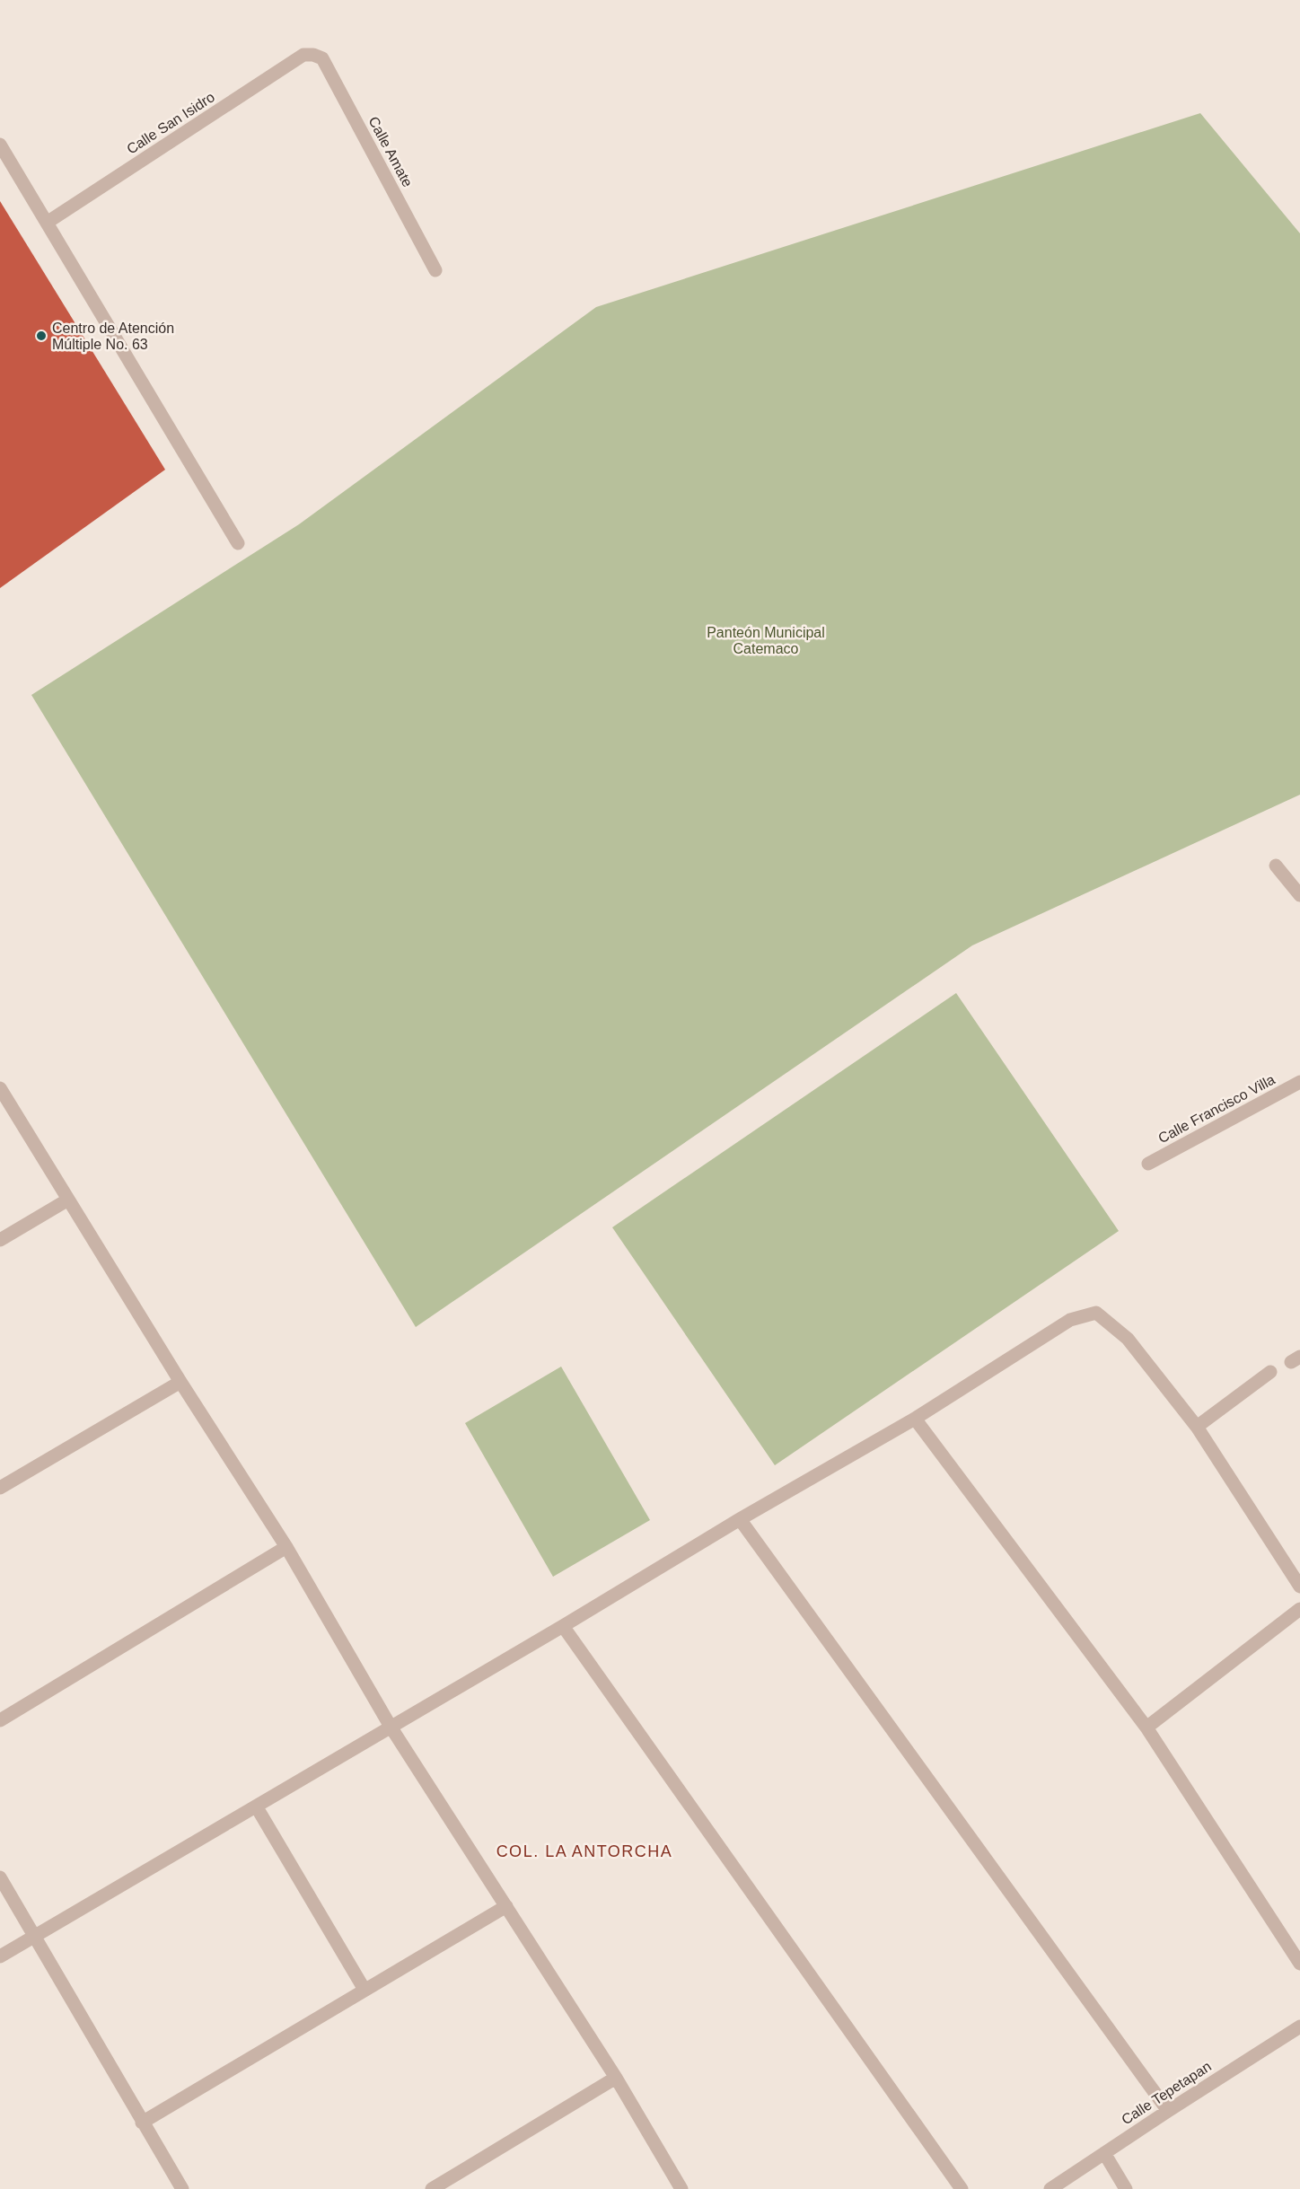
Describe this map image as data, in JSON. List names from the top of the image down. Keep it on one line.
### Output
{"streets":{"street":["Calle San Isidro","Calle Amate","Calle Francisco Villa","Calle Tepetapan"]},"crossings":[["Calle San Isidro","Calle Amate"]],"districts":["COL. LA ANTORCHA"],"parks":["Panteón Municipal Catemaco"],"places":["Centro de Atención Múltiple No. 63"]}
